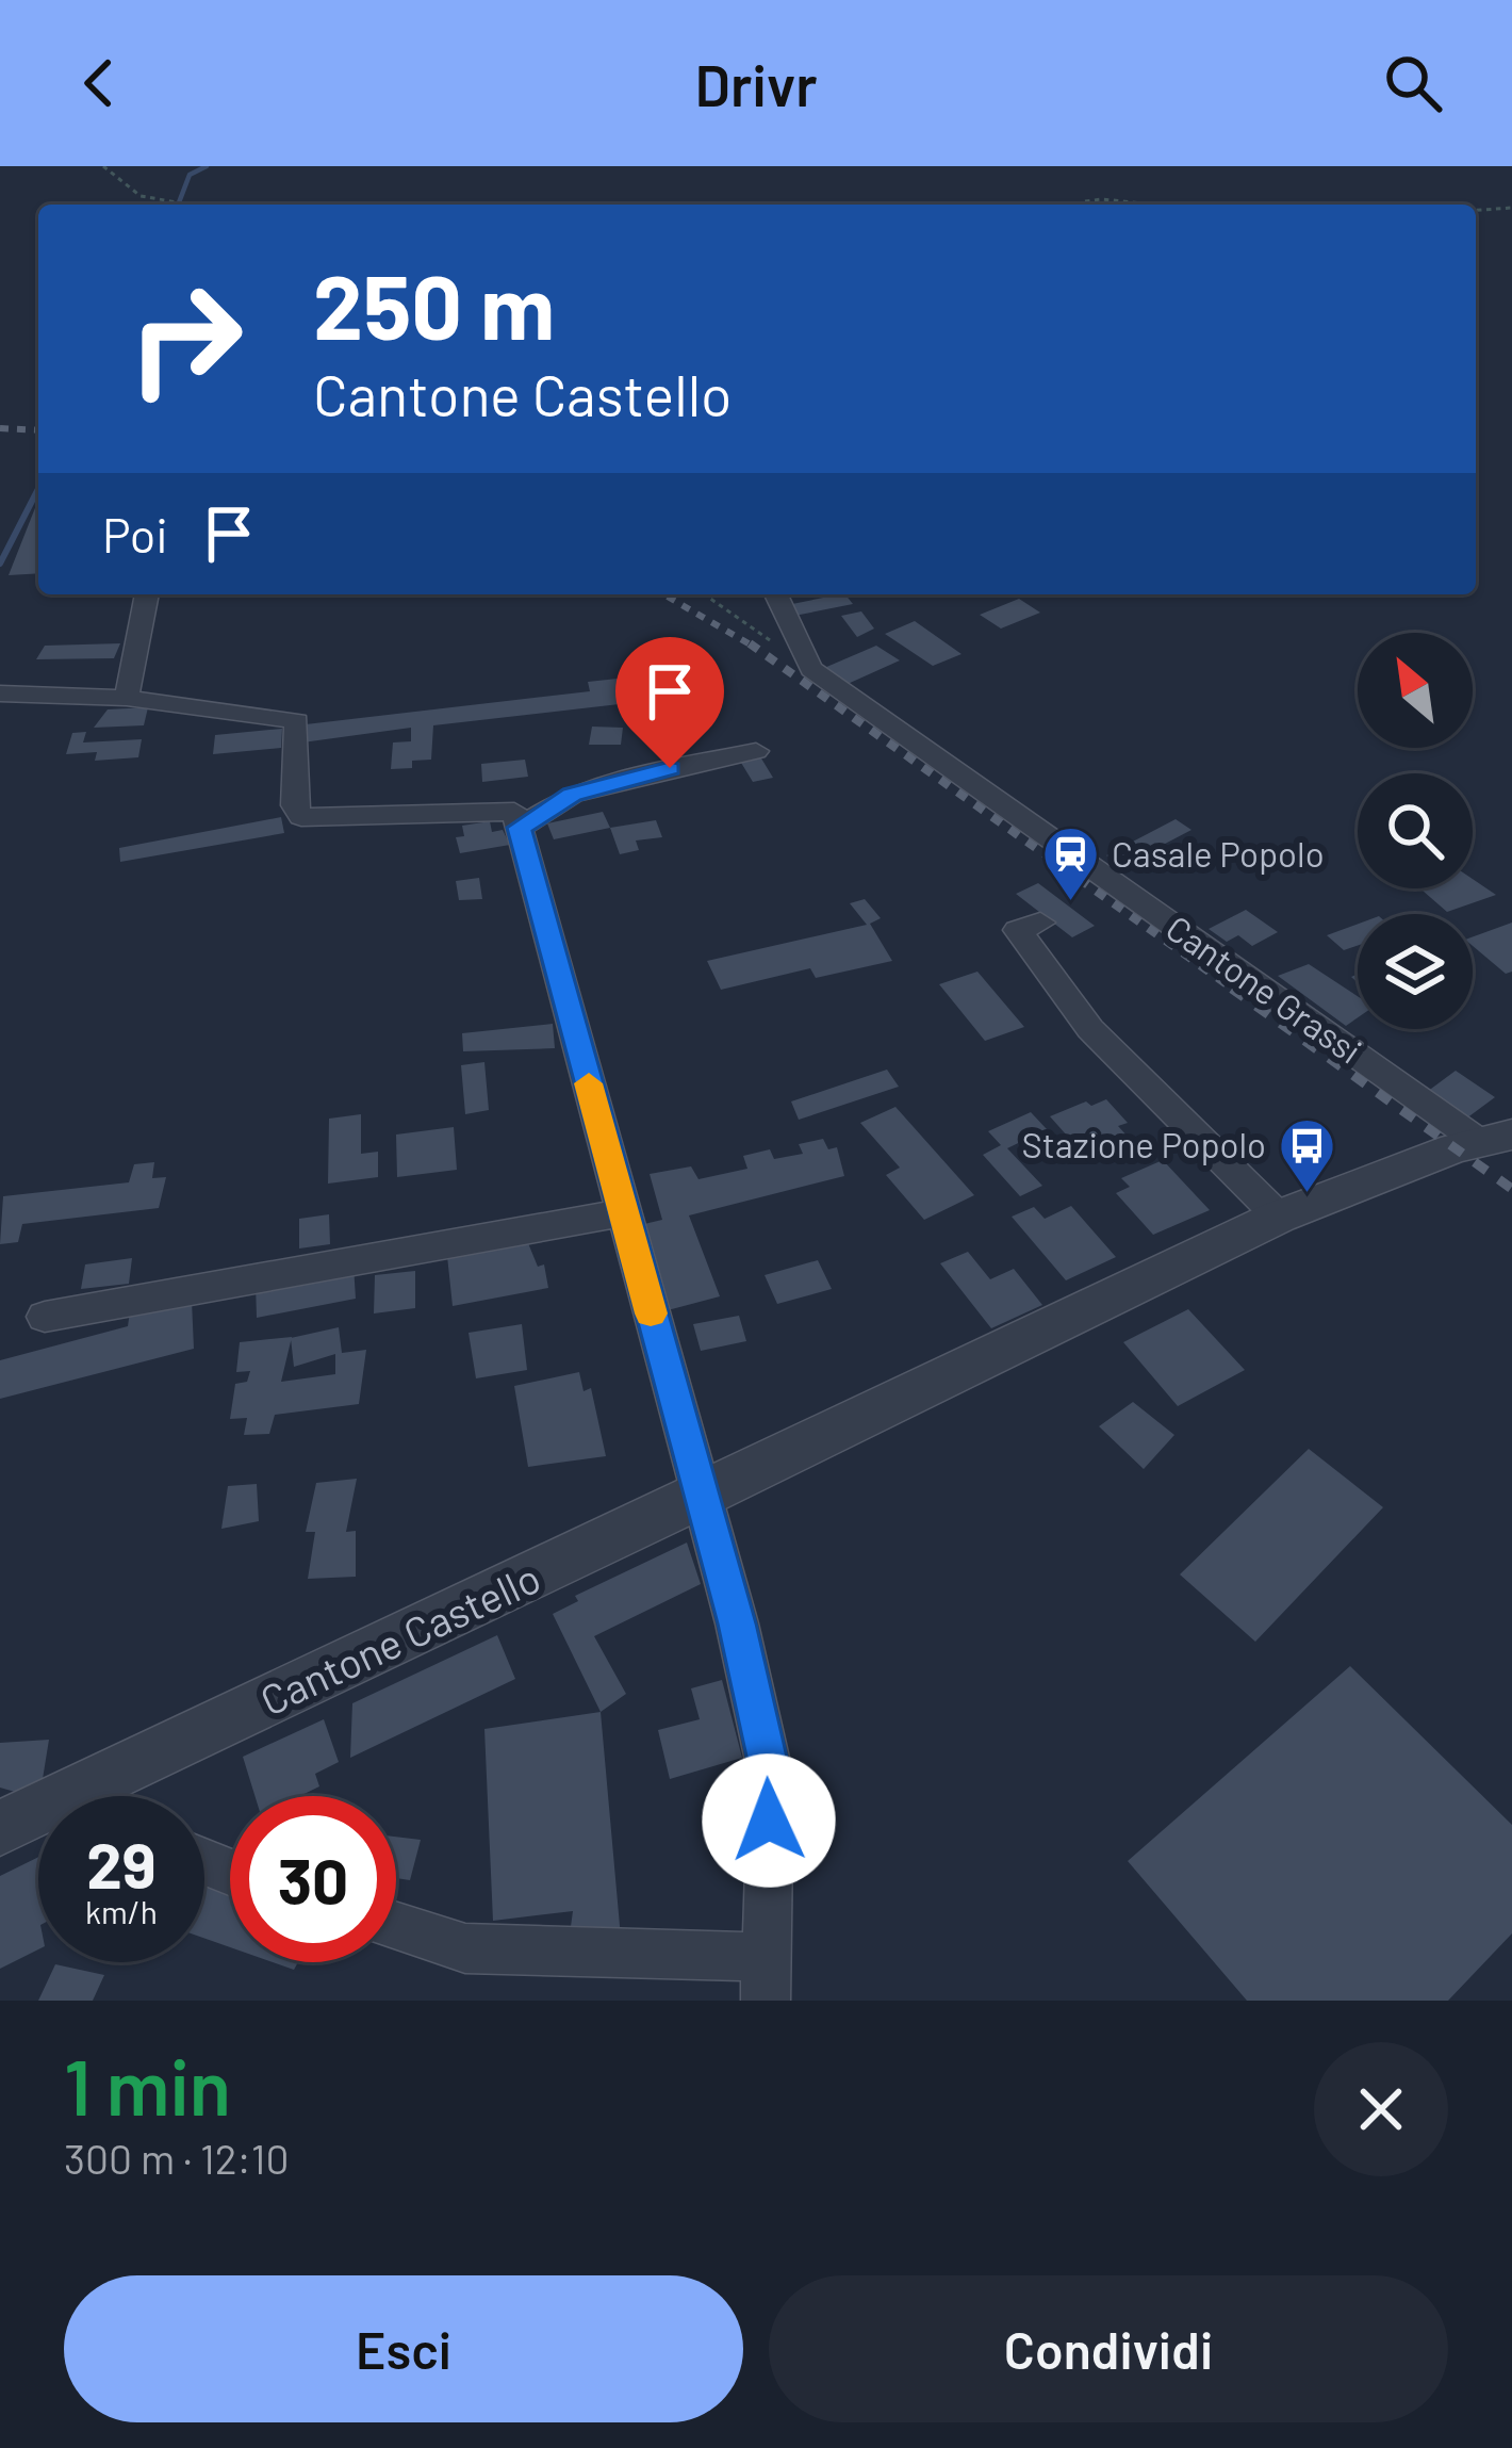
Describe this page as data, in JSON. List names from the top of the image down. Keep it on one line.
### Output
{"streets":{"street":["Cantone Grassi","Cantone Castello"]},"crossings":[["Cantone Grassi","Cantone Castello"]],"places":{"station":["Casale Popolo"],"bus stop":["Stazione Popolo"]},"north":"top left","page":{"header":"Drivr","turn":["250 m","Cantone Castello"],"then":"Poi","speed":"29 km/h","limit":"30","heading":["1 min","300 m · 12:10"],"buttons":["Esci","Condividi"]}}
